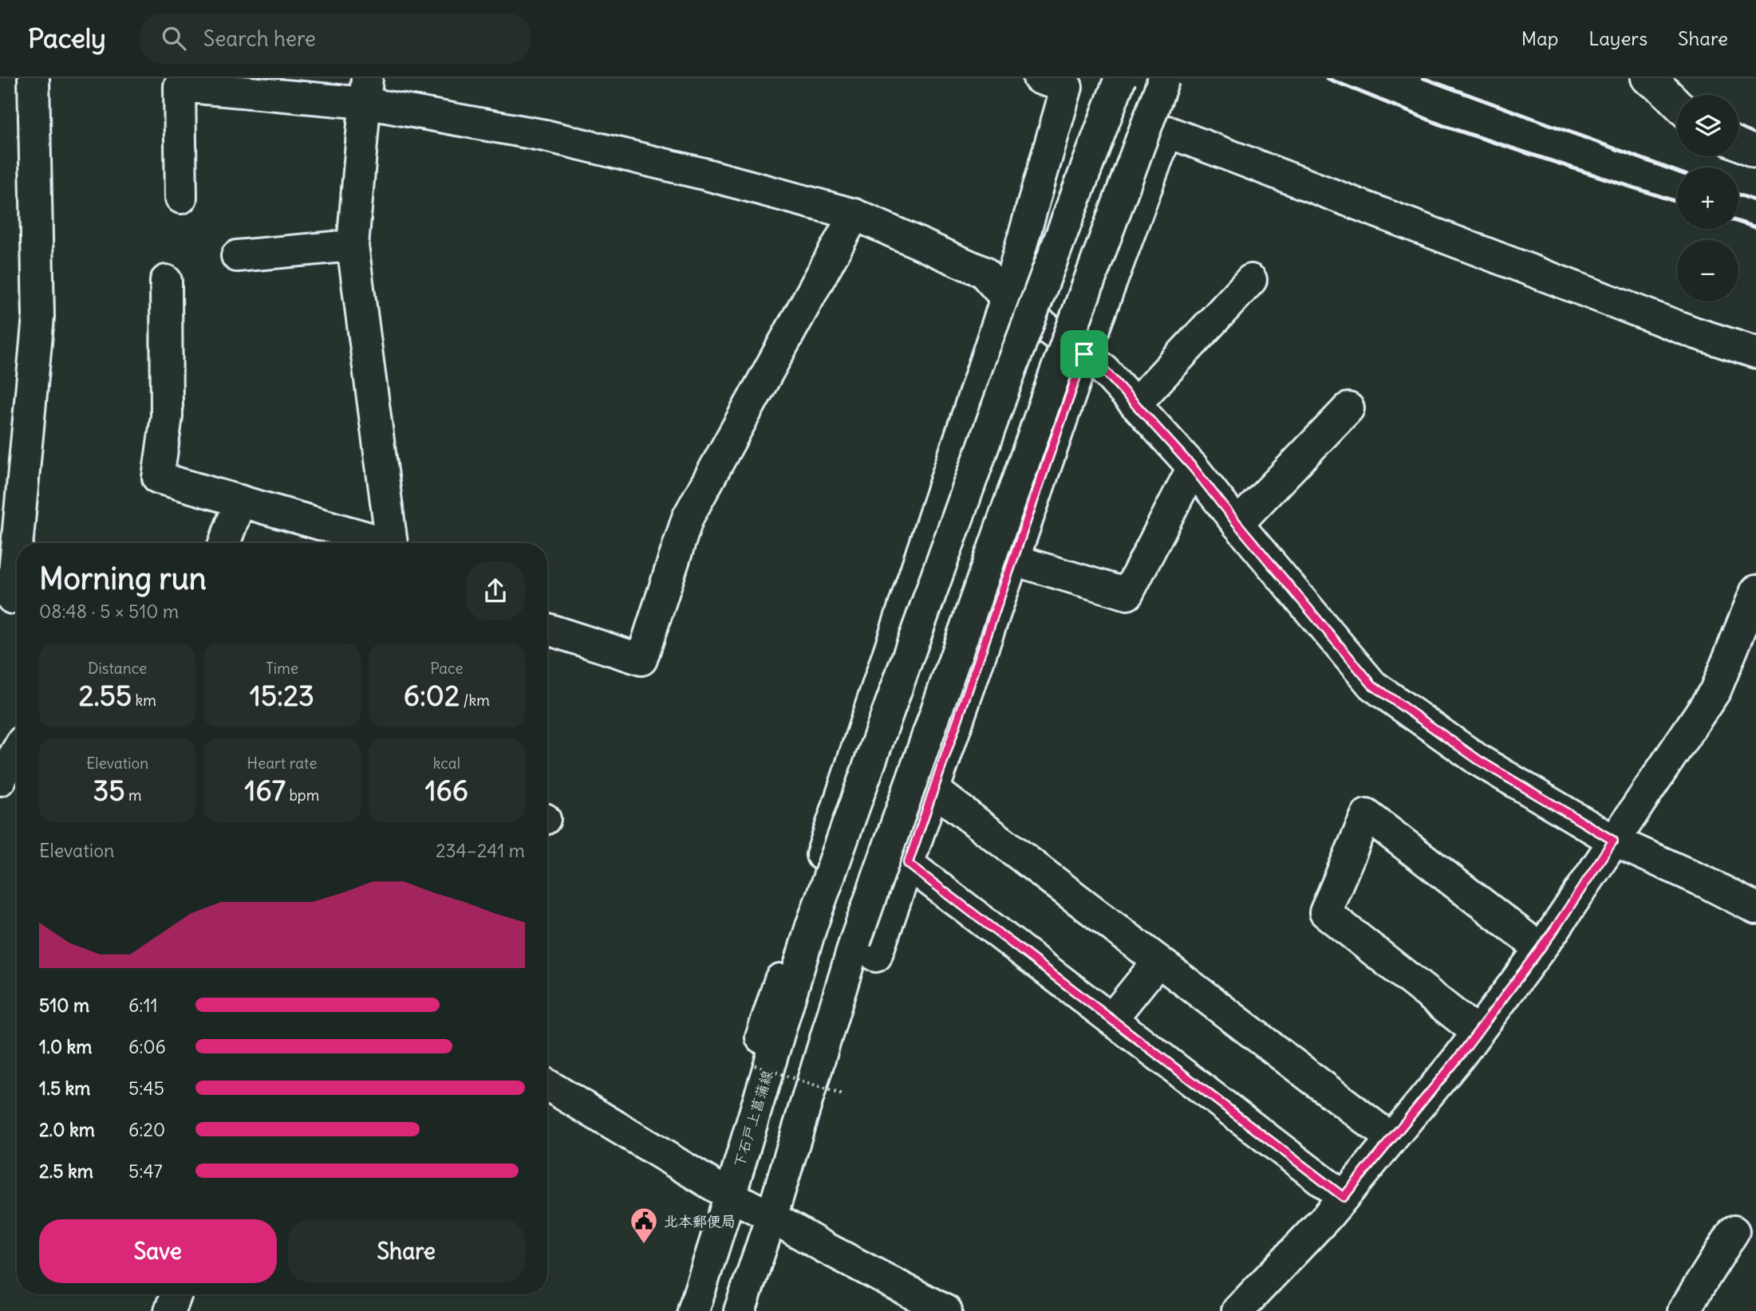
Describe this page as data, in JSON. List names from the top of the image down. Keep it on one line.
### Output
{"streets":{"street":["下石戸上菖蒲線"]},"places":{"public building":["北本郵便局"]},"page":{"header":"Pacely","search":"Search here","nav":["Map","Layers","Share"],"map_buttons":["+","−"],"heading":["Morning run","08:48 · 5 × 510 m"],"stats":[["Distance","2.55 km"],["Time","15:23"],["Pace","6:02 /km"],["Elevation","35 m"],["Heart rate","167 bpm"],["kcal","166"]],"chart":["Elevation","234–241 m"],"list":[{"name":"510 m","note":"6:11"},{"name":"1.0 km","note":"6:06"},{"name":"1.5 km","note":"5:45"},{"name":"2.0 km","note":"6:20"},{"name":"2.5 km","note":"5:47"}],"buttons":["Save","Share"]}}
